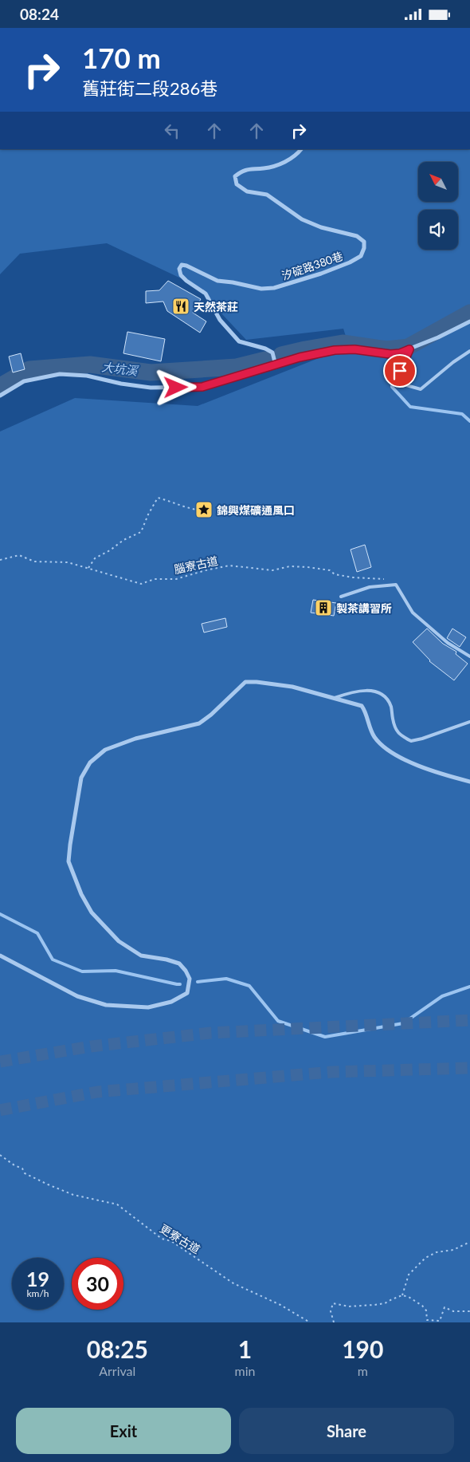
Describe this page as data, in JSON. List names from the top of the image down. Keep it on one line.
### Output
{"streets":{"street":["汐碇路380巷"],"path":["腦寮古道","更寮古道"]},"water":["大坑溪"],"places":{"restaurant":["天然茶莊"],"place":["錦興煤礦通風口"],"building":["製茶講習所"]},"north":"top left","page":{"status":"08:24","turn":["170 m","舊莊街二段286巷"],"speed":"19 km/h","limit":"30","eta":["08:25","Arrival","1","min","190","m"],"buttons":["Exit","Share"]}}
